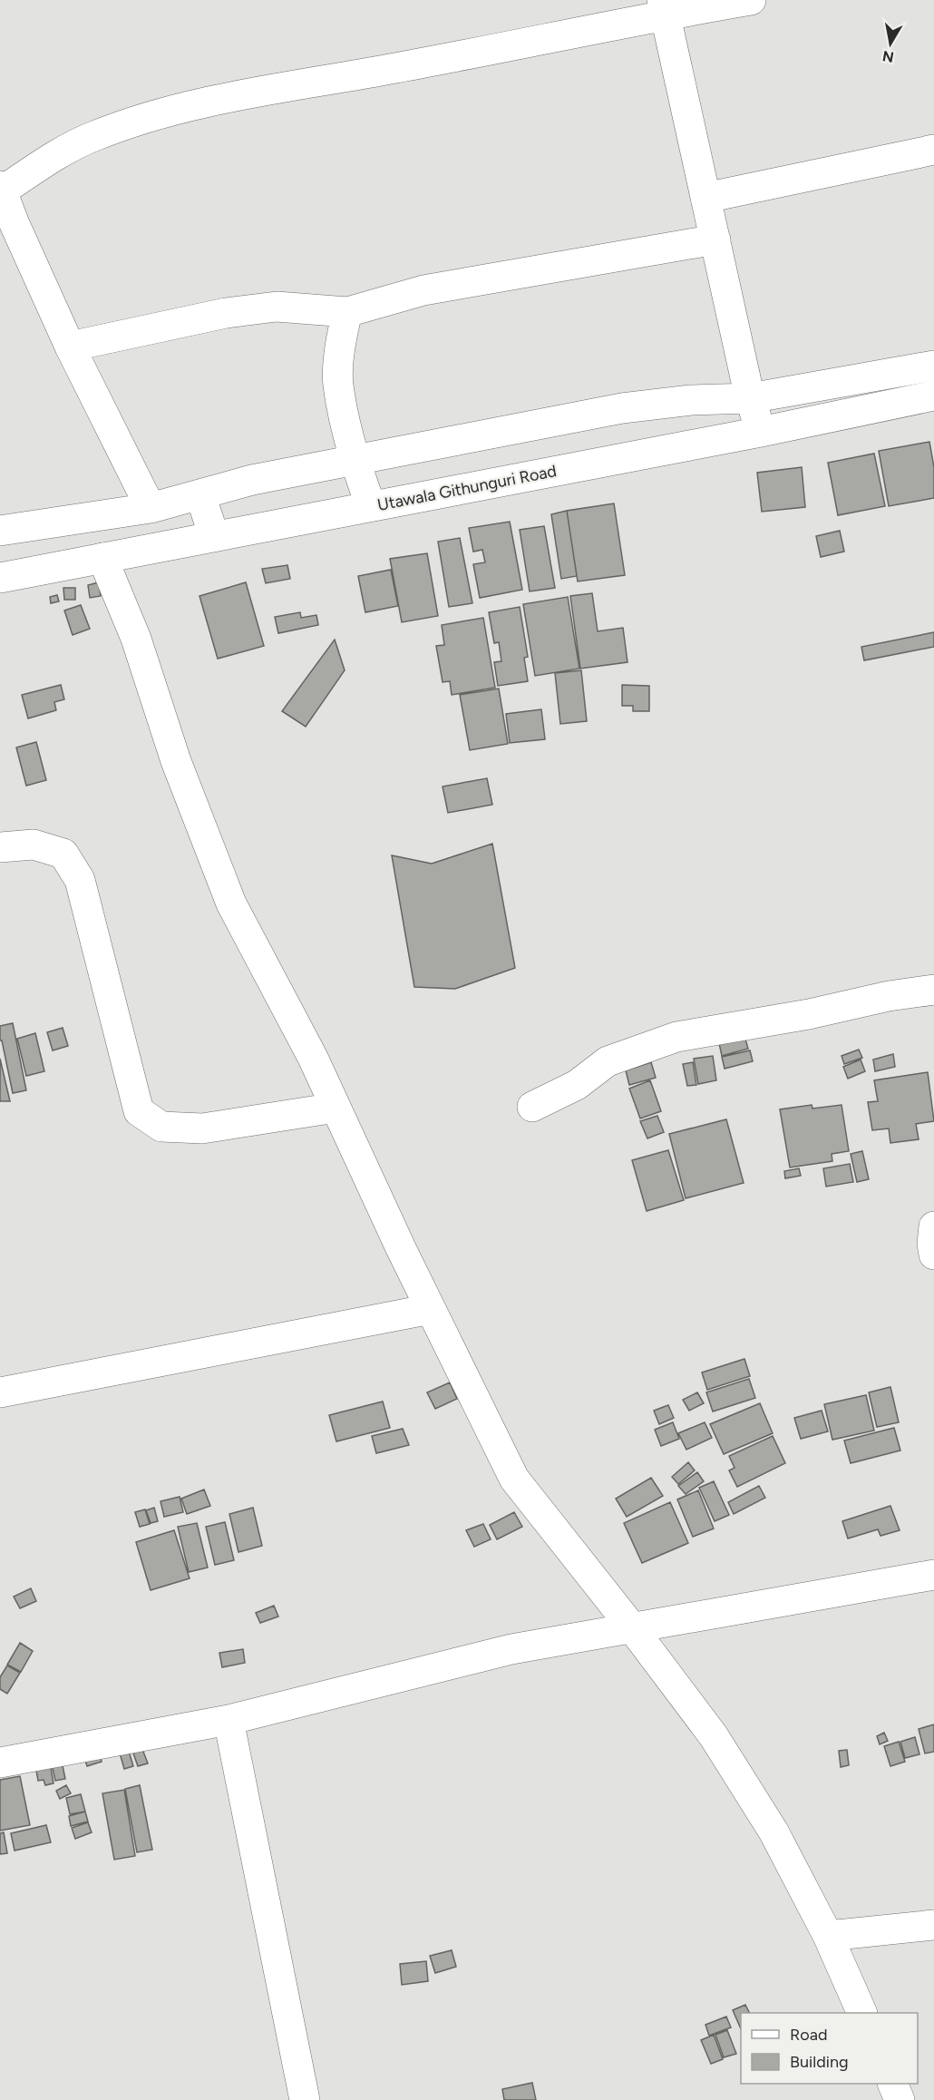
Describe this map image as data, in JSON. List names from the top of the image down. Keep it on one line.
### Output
{"streets":{"street":["Utawala Githunguri Road"]},"legend":["Road","Building"],"north":"bottom"}
